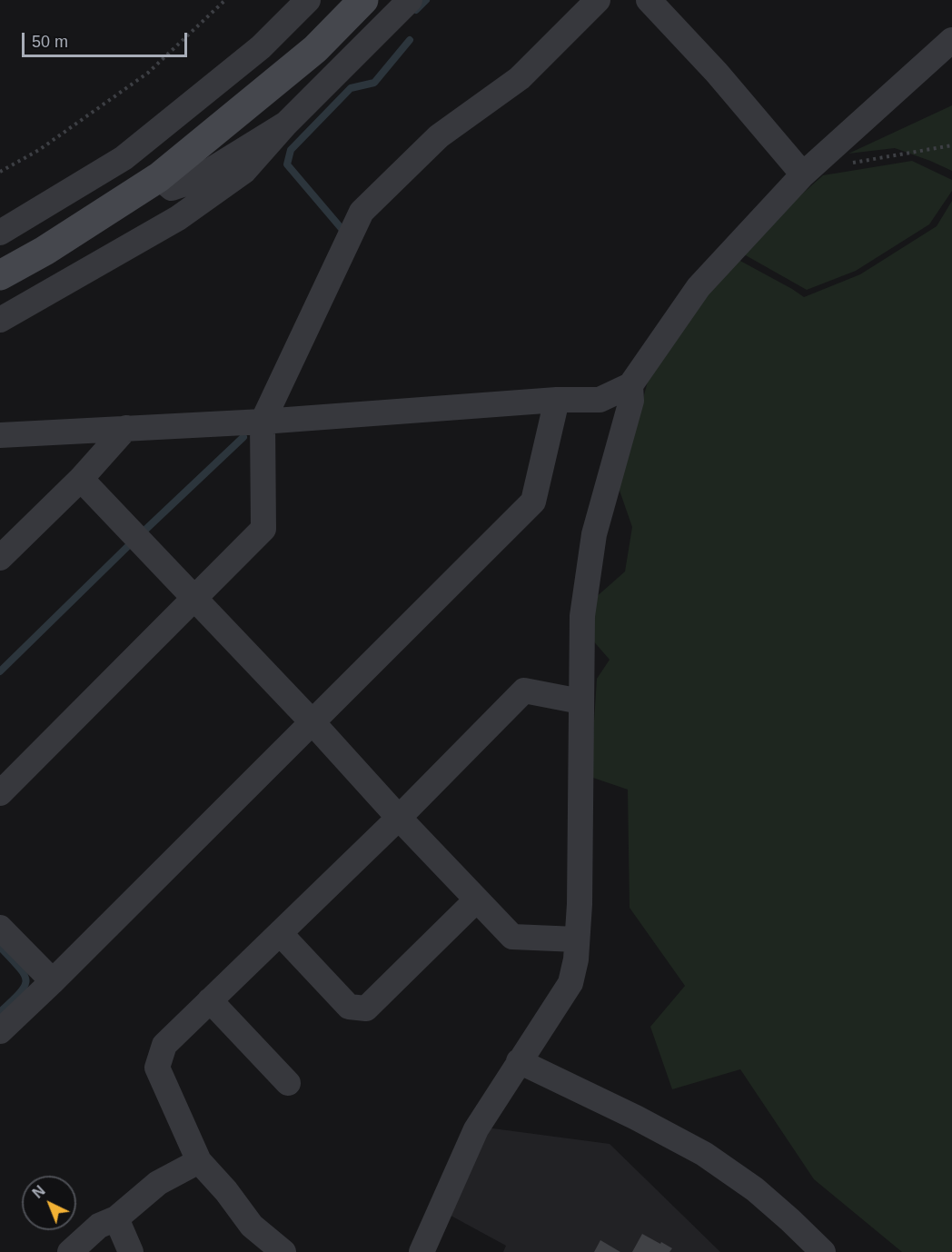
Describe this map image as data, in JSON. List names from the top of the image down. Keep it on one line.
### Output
{"scale_bar":"50 m","north":"top left"}
